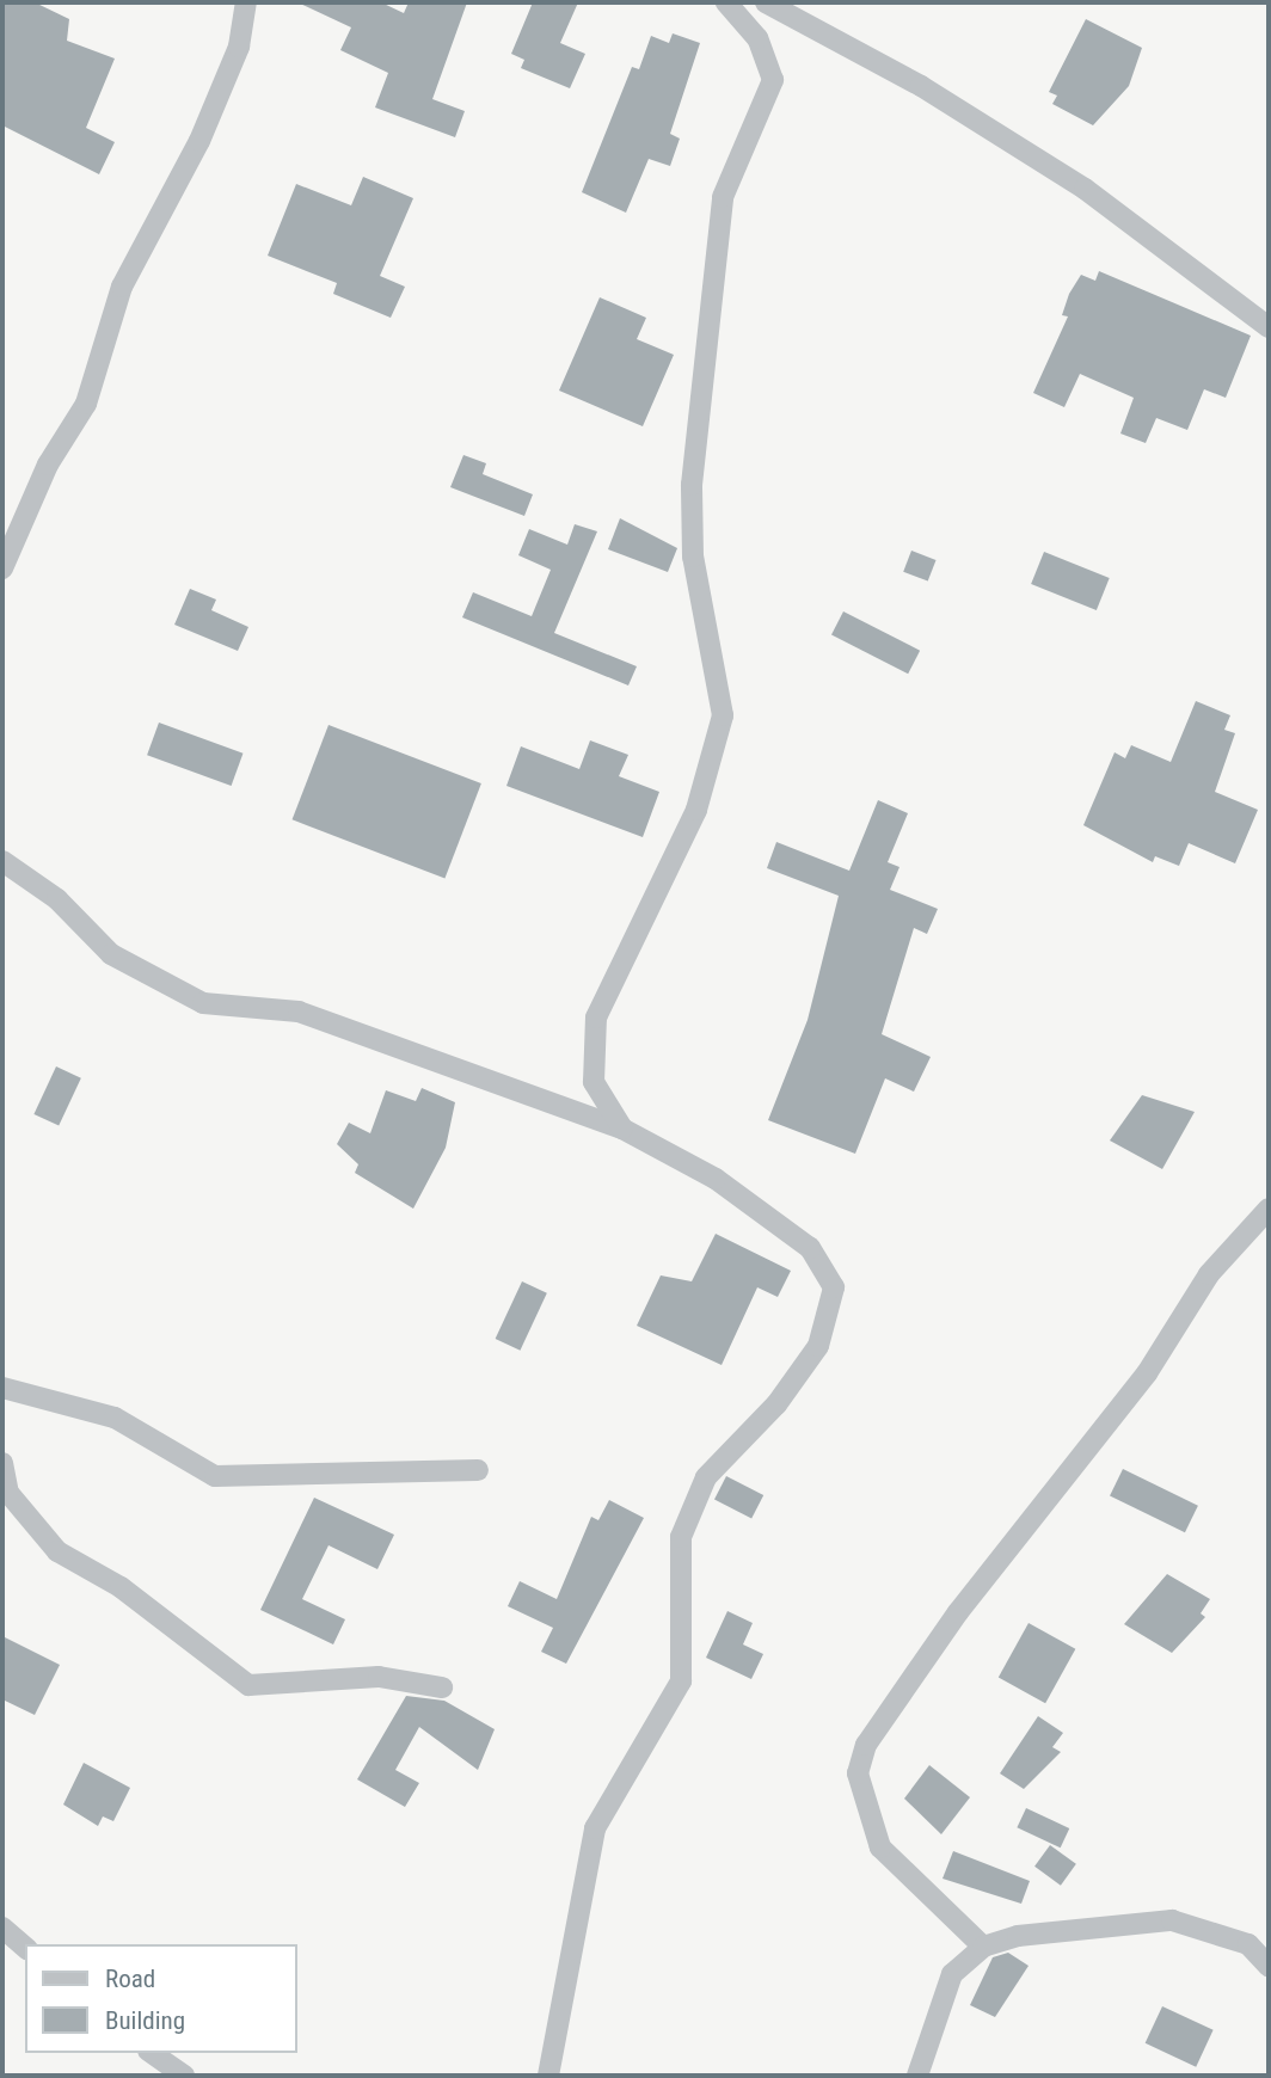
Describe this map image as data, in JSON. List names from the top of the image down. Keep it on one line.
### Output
{"legend":["Road","Building"]}
